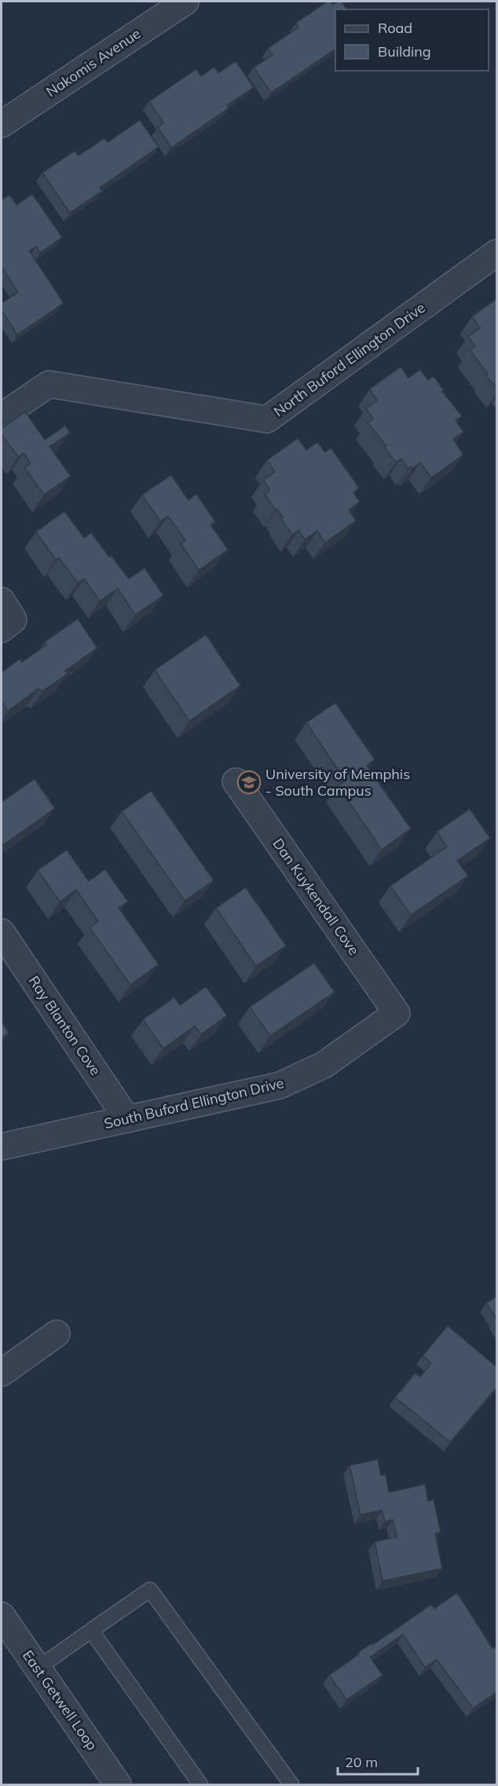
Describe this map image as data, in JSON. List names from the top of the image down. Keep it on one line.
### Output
{"streets":{"street":["Nakomis Avenue","North Buford Ellington Drive","Dan Kuykendall Cove","Ray Blanton Cove","South Buford Ellington Drive","East Getwell Loop"]},"crossings":[["Dan Kuykendall Cove","South Buford Ellington Drive"],["Ray Blanton Cove","South Buford Ellington Drive"]],"places":{"school or university":["University of Memphis - South Campus"]},"legend":["Road","Building"],"scale_bar":"20 m"}
